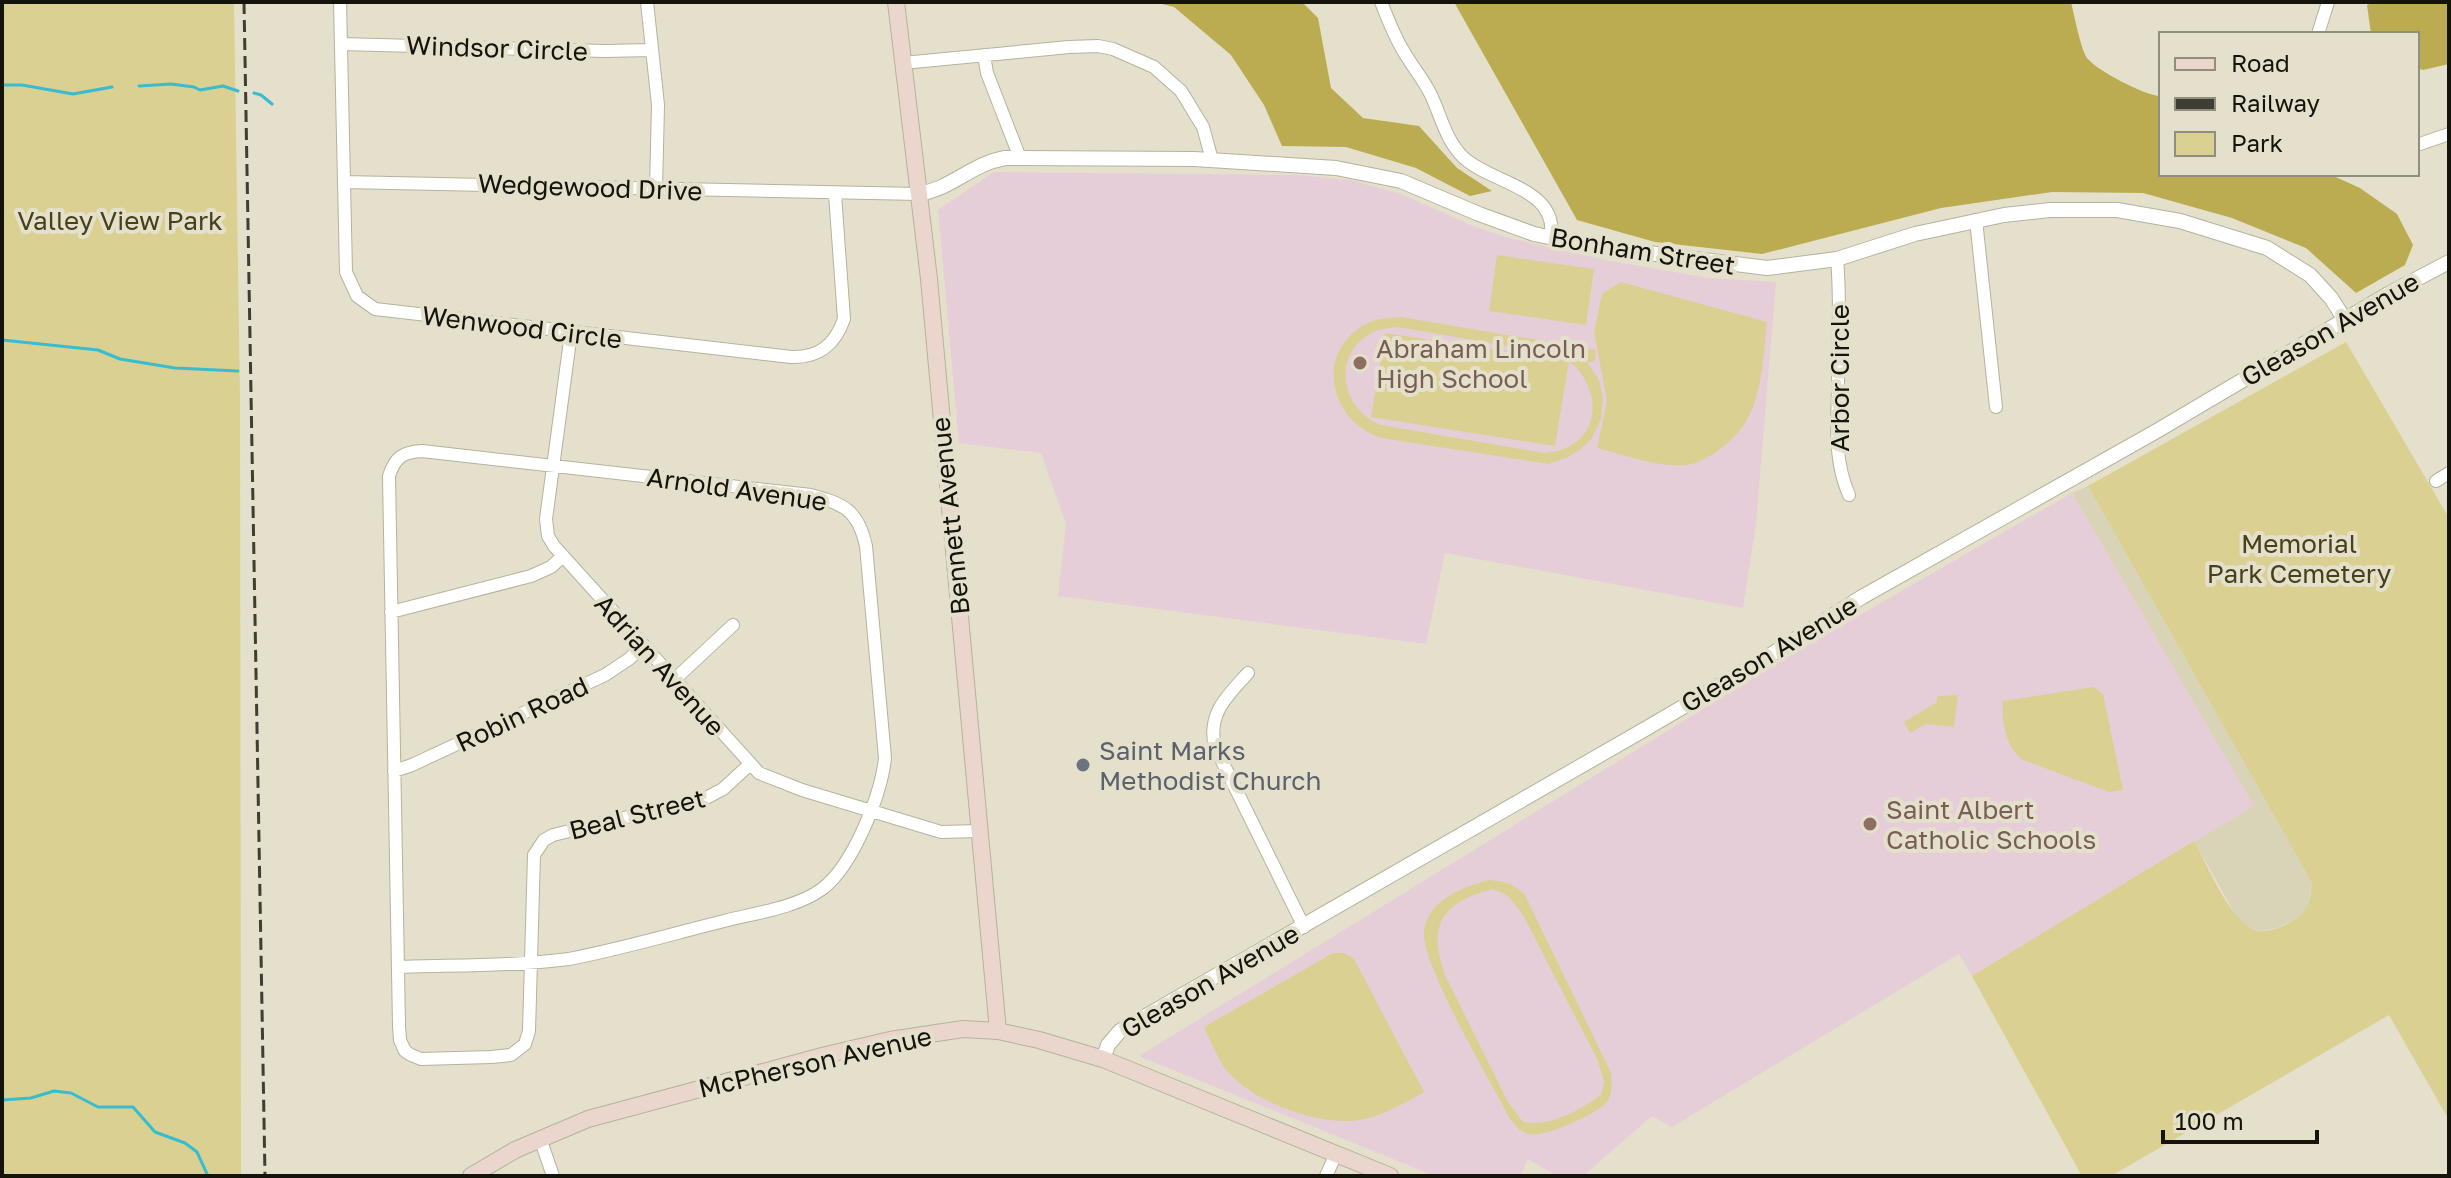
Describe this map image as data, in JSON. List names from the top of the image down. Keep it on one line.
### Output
{"streets":{"main road":["Bennett Avenue","McPherson Avenue"],"street":["Windsor Circle","Wedgewood Drive","Bonham Street","Wenwood Circle","Gleason Avenue","Arbor Circle","Arnold Avenue","Adrian Avenue","Robin Road","Beal Street"]},"crossings":[["Windsor Circle","Wenwood Circle"],["Wedgewood Drive","Bonham Street"],["Wedgewood Drive","Wenwood Circle"],["Wedgewood Drive","Bennett Avenue"],["Bonham Street","Gleason Avenue"],["Bonham Street","Arbor Circle"],["Bonham Street","Bennett Avenue"],["Wenwood Circle","Adrian Avenue"],["Gleason Avenue","McPherson Avenue"],["Arnold Avenue","Adrian Avenue"],["Arnold Avenue","Robin Road"],["Arnold Avenue","Beal Street"],["Bennett Avenue","Adrian Avenue"],["Bennett Avenue","McPherson Avenue"],["Adrian Avenue","Robin Road"],["Adrian Avenue","Beal Street"]],"parks":["Valley View Park","Memorial Park Cemetery"],"places":["Abraham Lincoln High School","Saint Marks Methodist Church","Saint Albert Catholic Schools"],"legend":["Road","Railway","Park"],"scale_bar":"100 m"}
